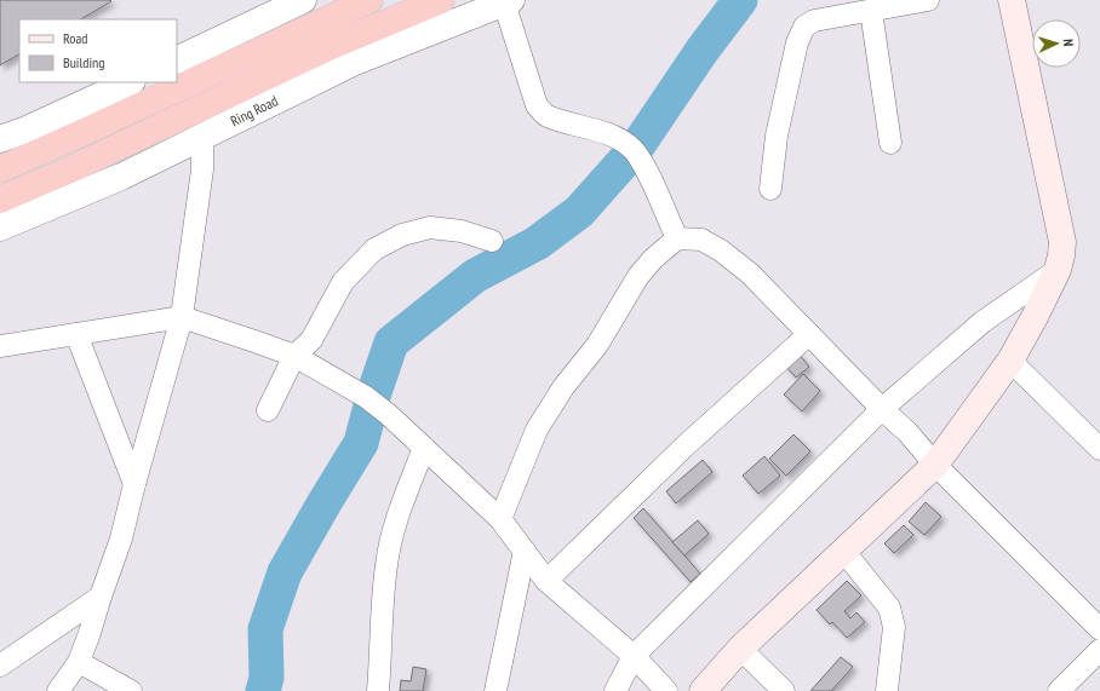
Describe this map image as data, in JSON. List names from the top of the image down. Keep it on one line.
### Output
{"streets":{"highway":["Ring Road"]},"legend":["Road","Building"],"north":"right"}
